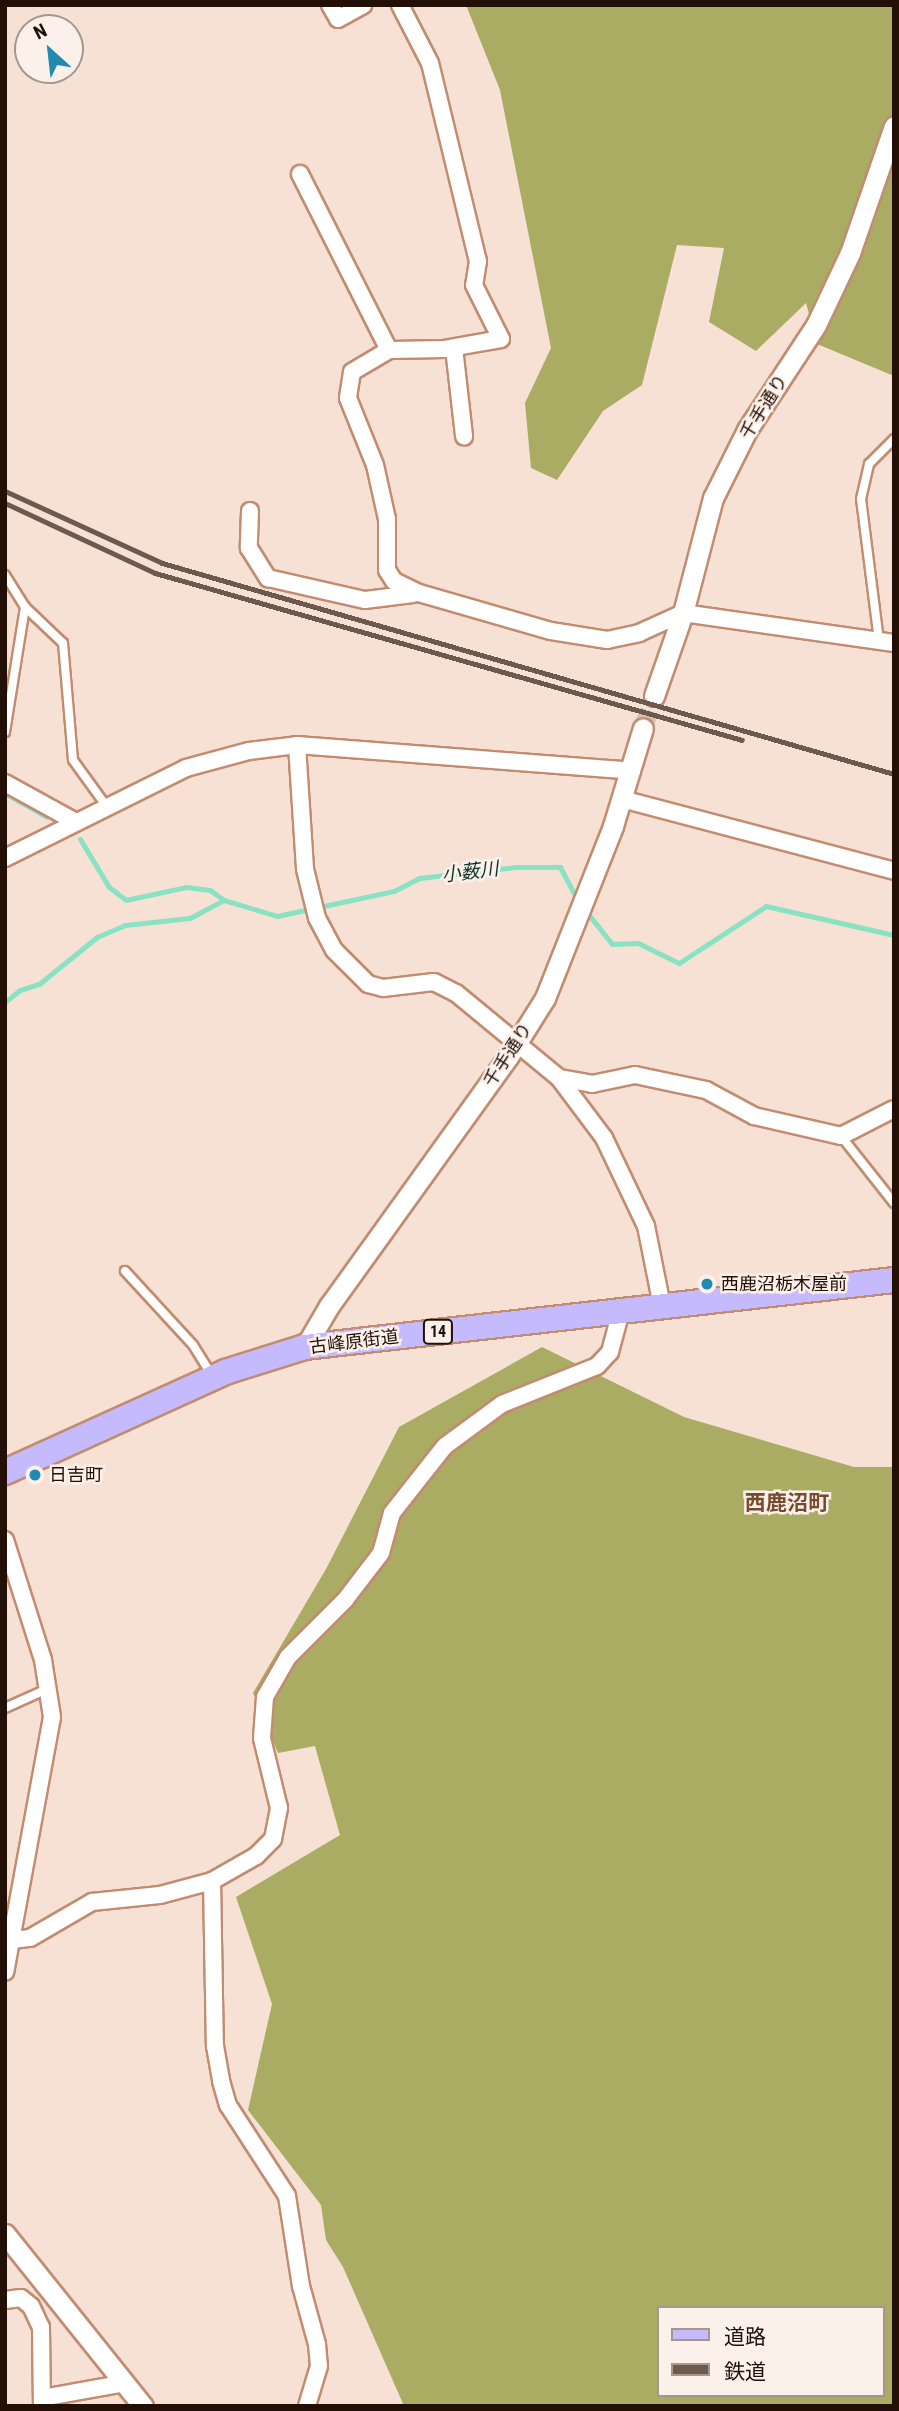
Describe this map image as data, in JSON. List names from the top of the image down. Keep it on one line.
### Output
{"streets":{"main road":["14","古峰原街道"],"street":["千手通り"]},"crossings":[["千手通り","古峰原街道"]],"districts":["西鹿沼町"],"water":["小薮川"],"places":["西鹿沼栃木屋前","日吉町"],"legend":["道路","鉄道"],"north":"top left"}
